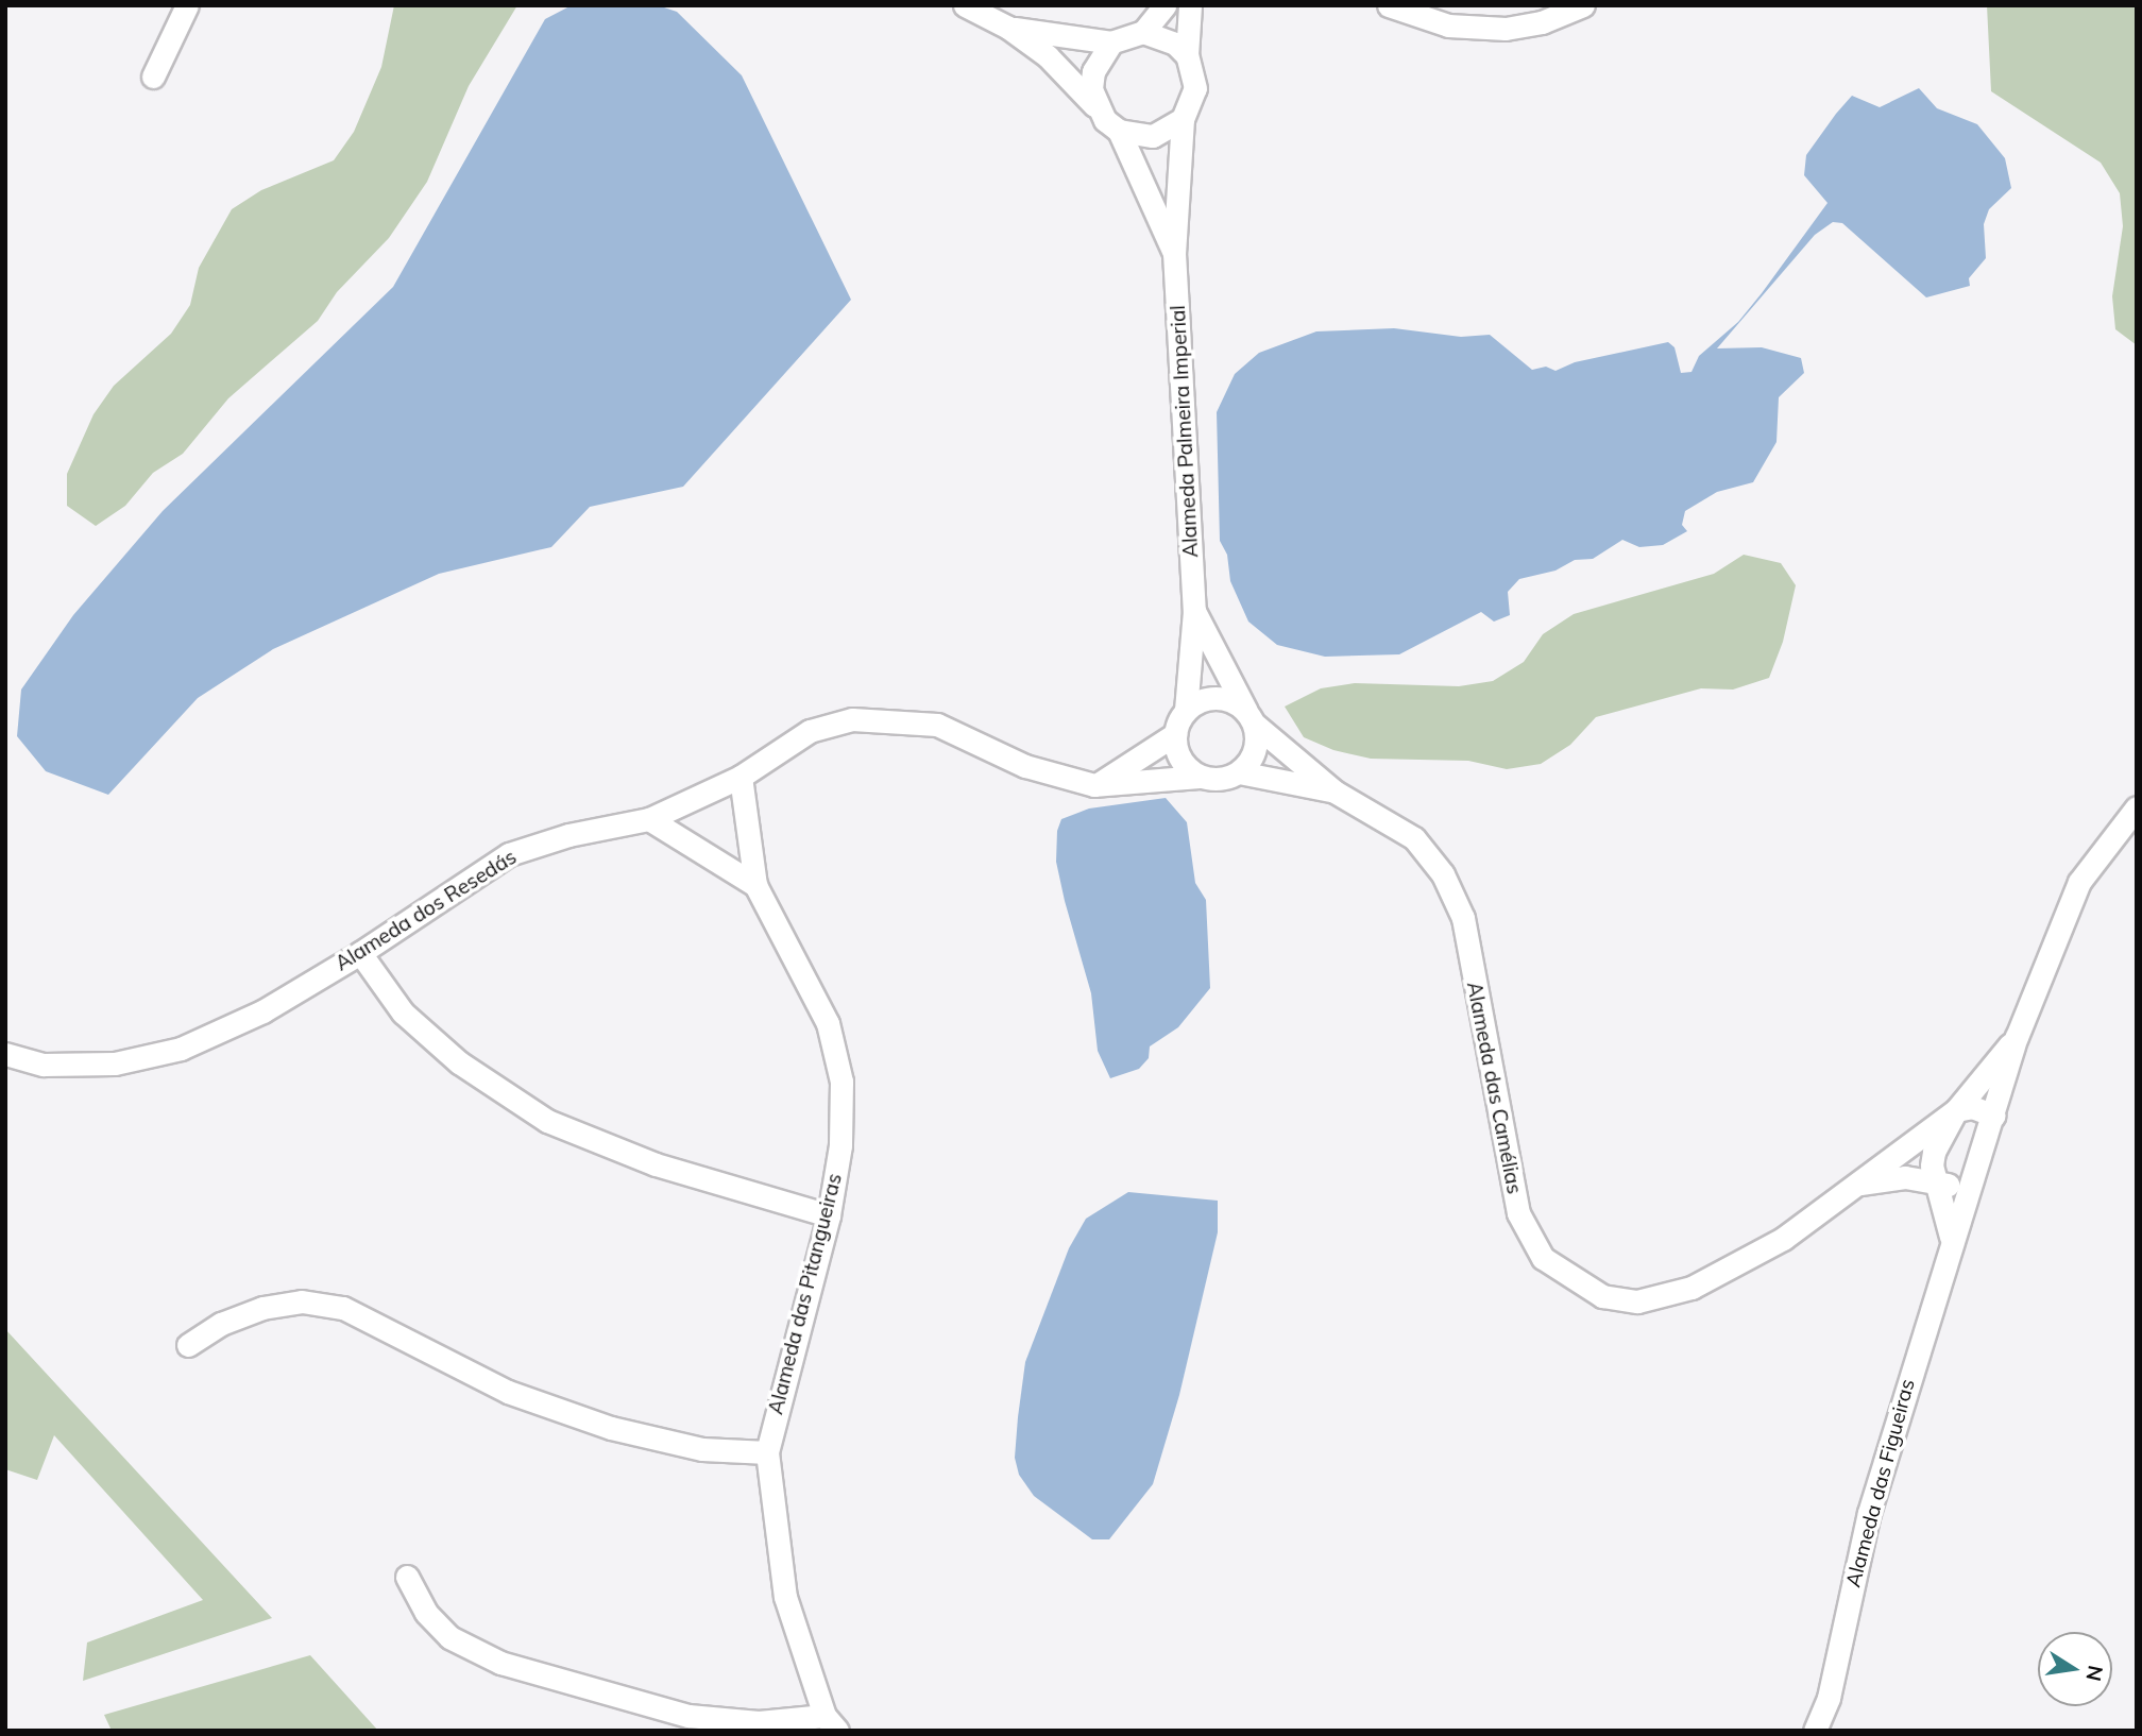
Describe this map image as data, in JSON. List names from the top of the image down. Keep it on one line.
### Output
{"streets":{"street":["Alameda Palmeira Imperial","Alameda dos Resedás","Alameda das Camélias","Alameda das Pitangueiras","Alameda das Figueiras"]},"crossings":[["Alameda dos Resedás","Alameda das Pitangueiras"]],"north":"right"}
